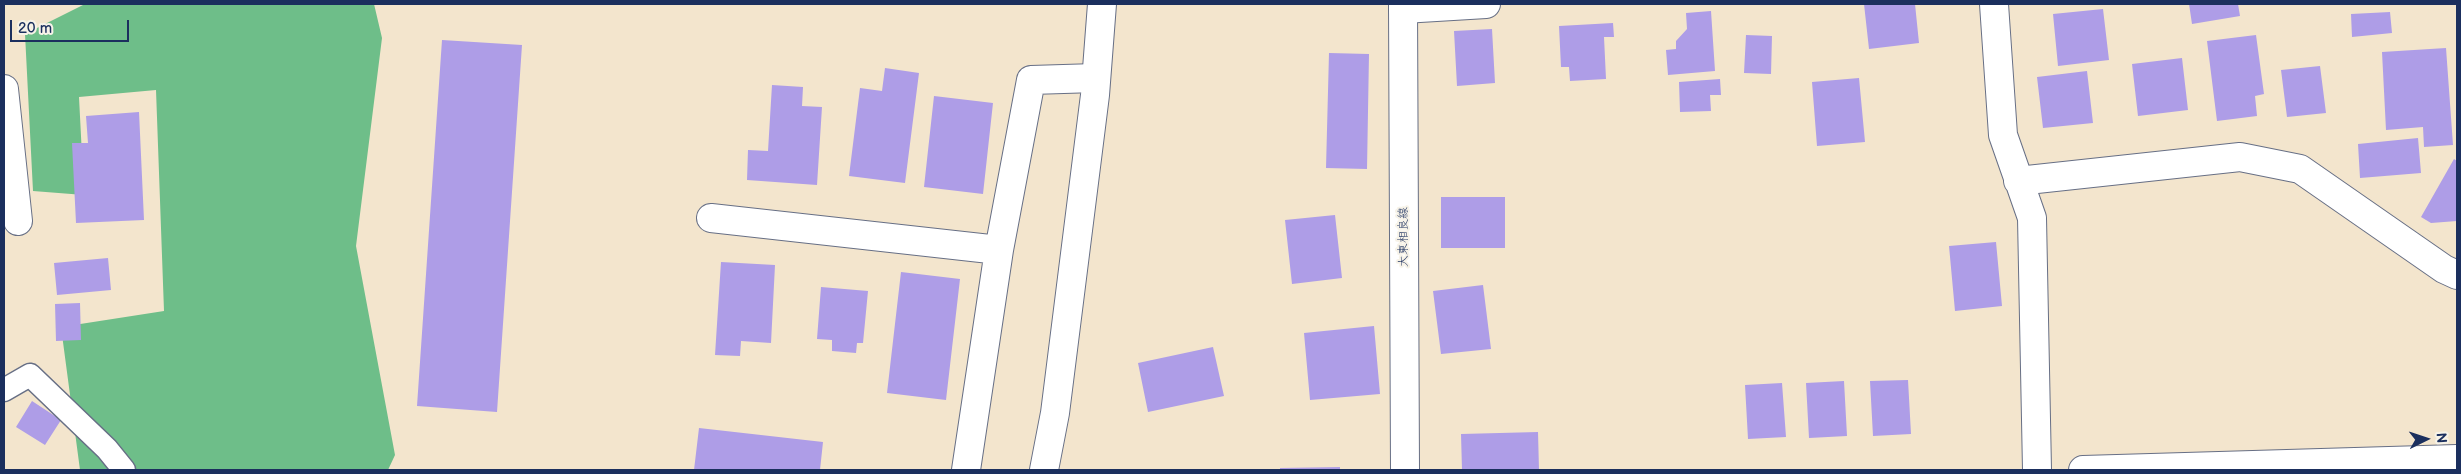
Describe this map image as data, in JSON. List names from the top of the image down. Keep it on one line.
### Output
{"streets":{"street":["大東相良線"]},"scale_bar":"20 m","north":"right"}
